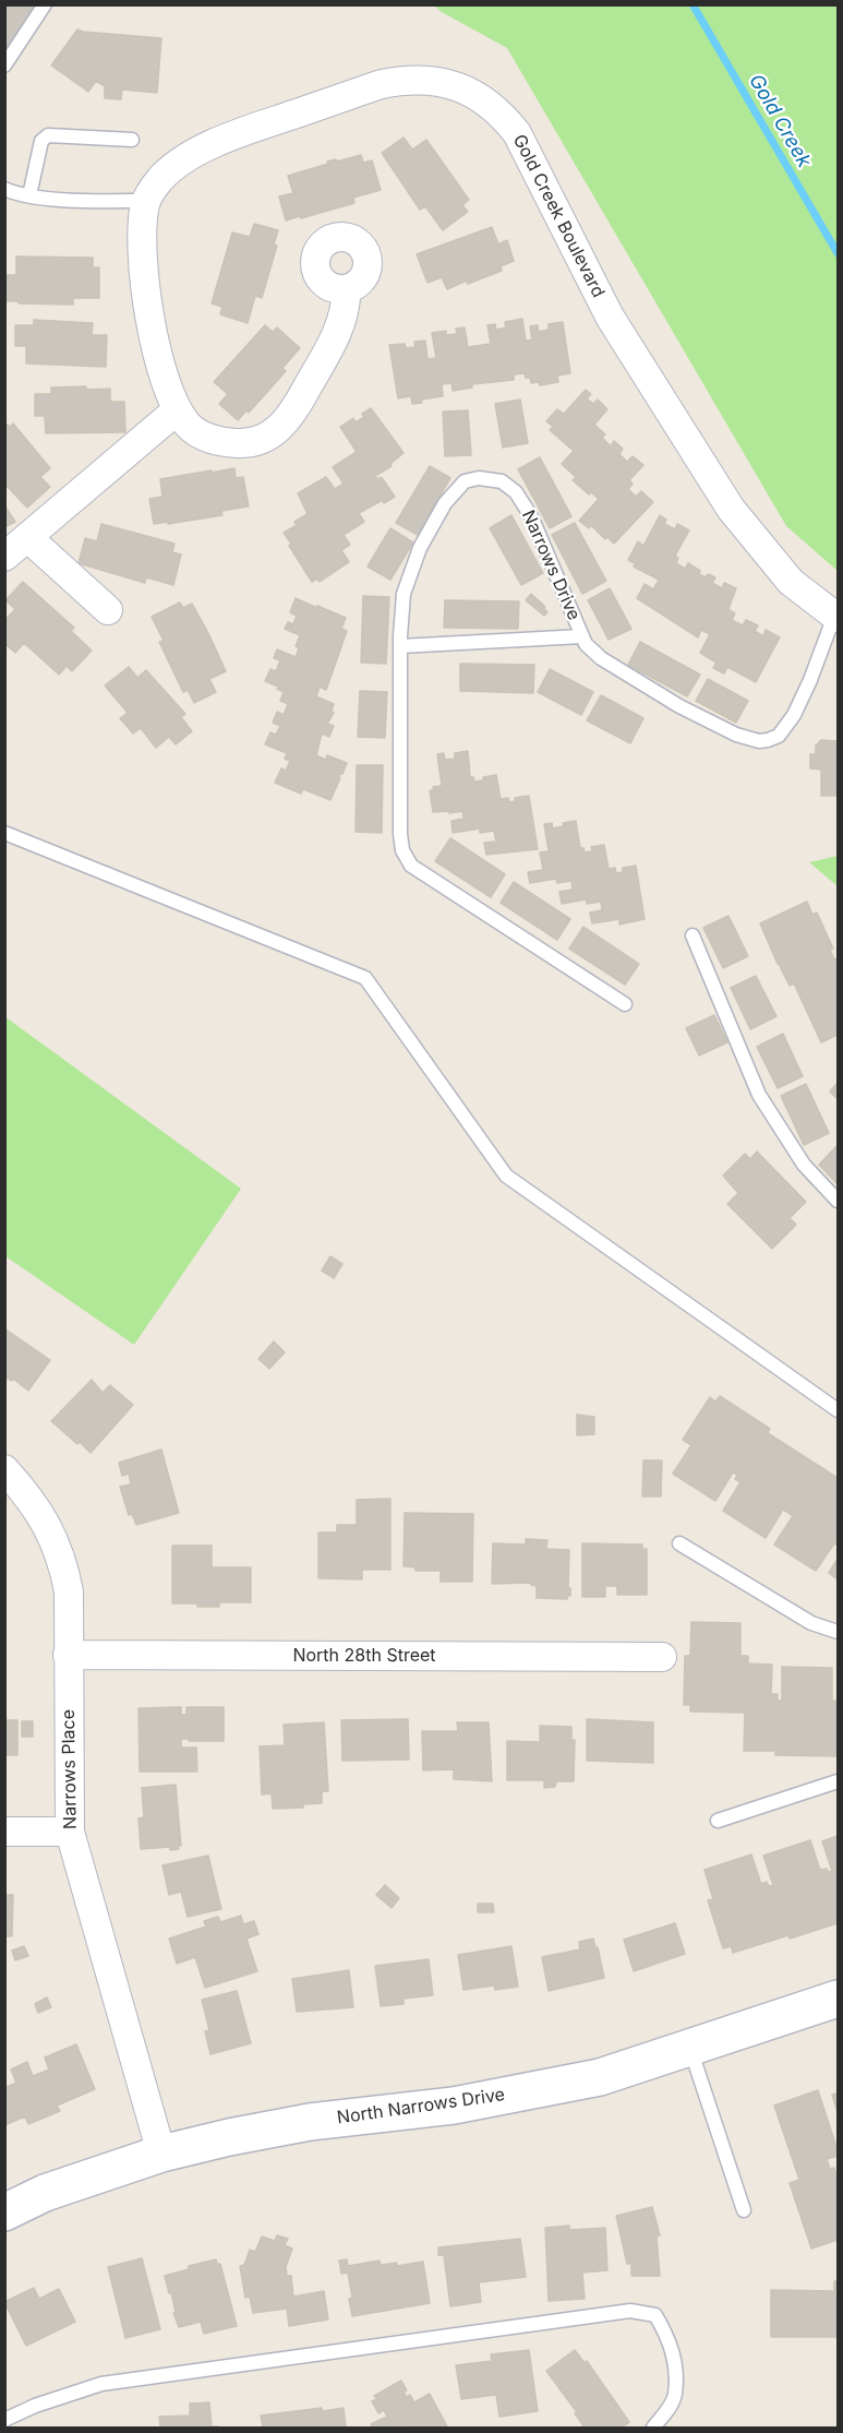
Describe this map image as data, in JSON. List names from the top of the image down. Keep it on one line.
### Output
{"streets":{"main road":["North Narrows Drive"],"street":["Gold Creek Boulevard","North 28th Street","Narrows Place"],"lane":["Narrows Drive"]},"crossings":[["Gold Creek Boulevard","Narrows Drive"],["North 28th Street","Narrows Place"],["Narrows Place","North Narrows Drive"]],"water":["Gold Creek"]}
